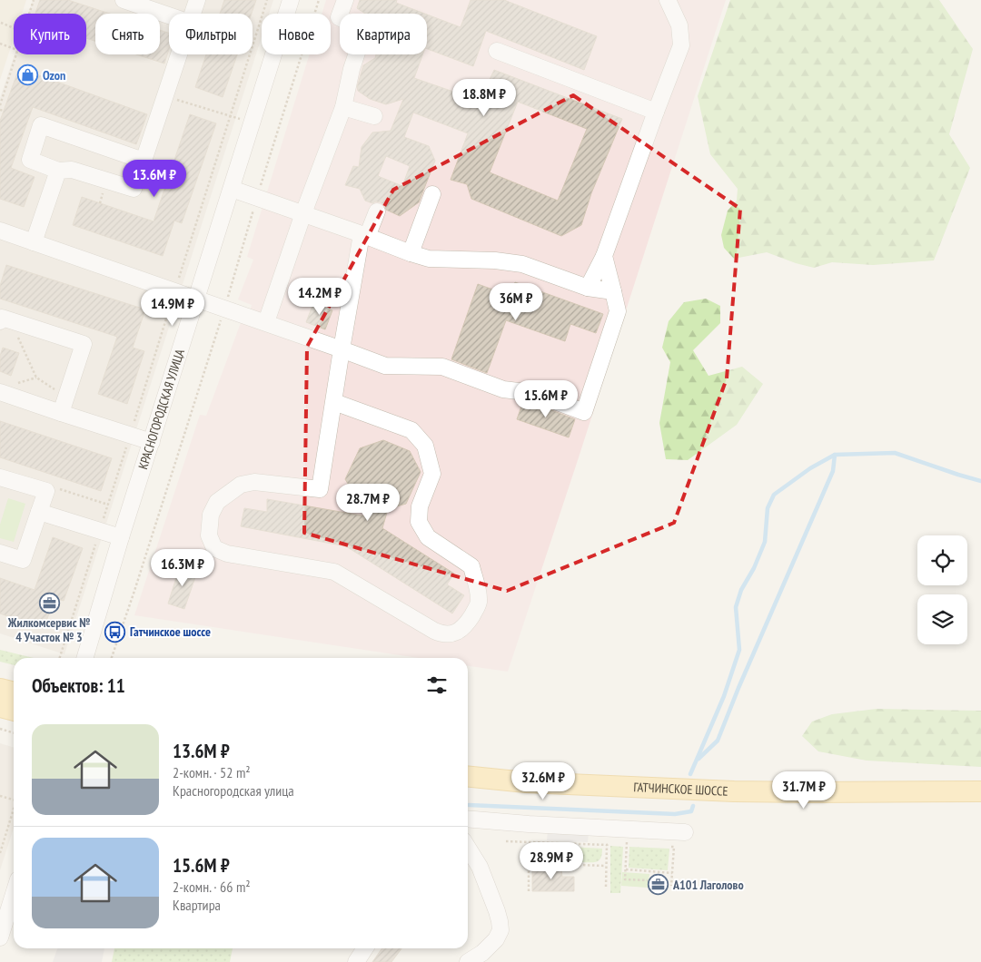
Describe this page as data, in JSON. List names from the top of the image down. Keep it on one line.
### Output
{"streets":{"main road":["ГАТЧИНСКОЕ ШОССЕ"],"street":["КРАСНОГОРОДСКАЯ УЛИЦА"]},"places":{"shop":["Ozon"],"office":["Жилкомсервис № 4 Участок № 3","А101 Лаголово"],"bus stop":["Гатчинское шоссе"]},"page":{"chip":["Купить","Снять","Фильтры","Новое","Квартира"],"price":["18.8M ₽","13.6M ₽","14.2M ₽","36M ₽","14.9M ₽","15.6M ₽","28.7M ₽","16.3M ₽","32.6M ₽","31.7M ₽","28.9M ₽"],"heading":"Объектов: 11","list":[{"name":"13.6M ₽","note":"2-комн. · 52 m² · Красногородская улица"},{"name":"15.6M ₽","note":"2-комн. · 66 m² · Квартира"}]}}
